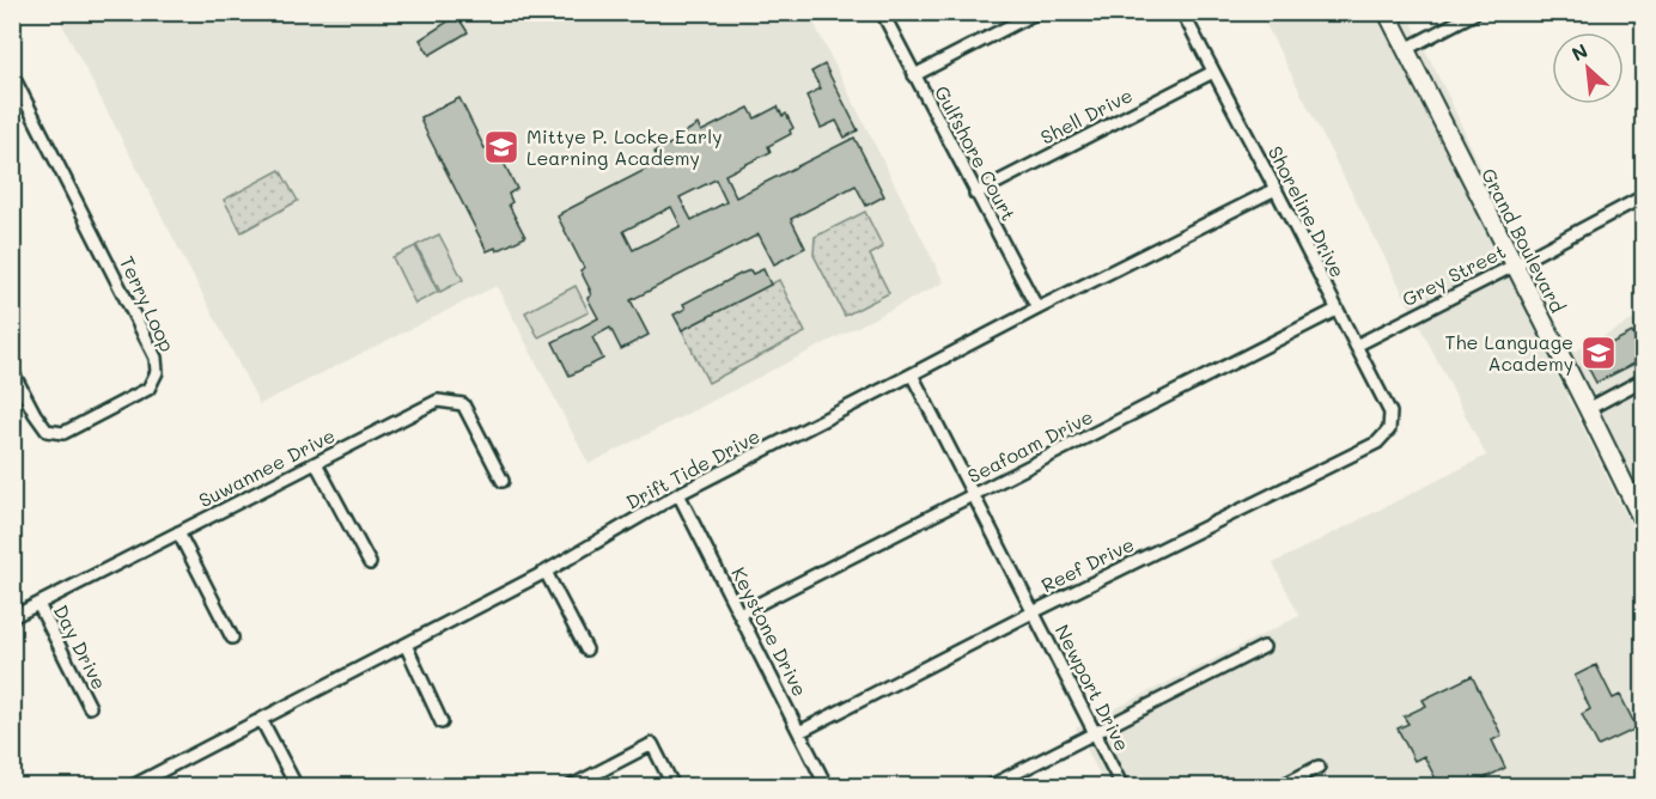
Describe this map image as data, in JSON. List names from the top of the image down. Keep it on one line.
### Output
{"streets":{"main road":["Grand Boulevard"],"street":["Shell Drive","Gulfshore Court","Shoreline Drive","Grey Street","Terry Loop","Seafoam Drive","Suwannee Drive","Drift Tide Drive","Reef Drive","Keystone Drive","Day Drive","Newport Drive"]},"crossings":[["Shell Drive","Gulfshore Court"],["Shell Drive","Shoreline Drive"],["Gulfshore Court","Drift Tide Drive"],["Shoreline Drive","Grey Street"],["Shoreline Drive","Seafoam Drive"],["Shoreline Drive","Drift Tide Drive"],["Shoreline Drive","Reef Drive"],["Grand Boulevard","Grey Street"],["Seafoam Drive","Keystone Drive"],["Seafoam Drive","Newport Drive"],["Suwannee Drive","Day Drive"],["Drift Tide Drive","Keystone Drive"],["Drift Tide Drive","Newport Drive"],["Reef Drive","Keystone Drive"],["Reef Drive","Newport Drive"]],"places":{"school or university":["Mittye P. Locke Early Learning Academy","The Language Academy"]},"north":"top left"}
